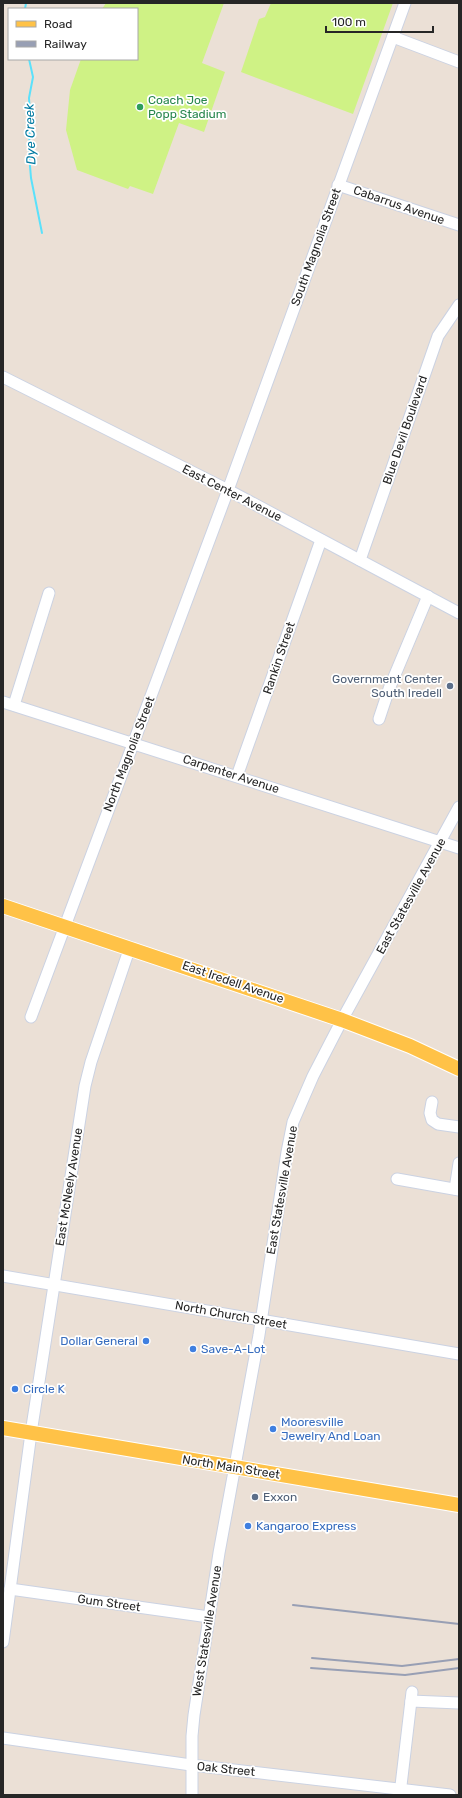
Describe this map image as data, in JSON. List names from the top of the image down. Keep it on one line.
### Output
{"streets":{"main road":["East Iredell Avenue","North Main Street"],"street":["Cabarrus Avenue","South Magnolia Street","Blue Devil Boulevard","East Center Avenue","Rankin Street","North Magnolia Street","Carpenter Avenue","East Statesville Avenue","East McNeely Avenue","North Church Street","Gum Street","West Statesville Avenue","Oak Street"]},"crossings":[["Cabarrus Avenue","South Magnolia Street"],["South Magnolia Street","East Center Avenue"],["South Magnolia Street","North Magnolia Street"],["Blue Devil Boulevard","East Center Avenue"],["East Center Avenue","Rankin Street"],["East Center Avenue","North Magnolia Street"],["Rankin Street","Carpenter Avenue"],["North Magnolia Street","Carpenter Avenue"],["North Magnolia Street","East Iredell Avenue"],["Carpenter Avenue","East Statesville Avenue"],["East Statesville Avenue","East Iredell Avenue"],["East Statesville Avenue","North Church Street"],["East Statesville Avenue","North Main Street"],["East Statesville Avenue","West Statesville Avenue"],["East Iredell Avenue","East McNeely Avenue"],["East McNeely Avenue","North Church Street"],["East McNeely Avenue","North Main Street"],["East McNeely Avenue","Gum Street"],["North Main Street","West Statesville Avenue"],["Gum Street","West Statesville Avenue"],["West Statesville Avenue","Oak Street"]],"water":["Dye Creek"],"places":["Coach Joe Popp Stadium","Government Center South Iredell","Dollar General","Save-A-Lot","Circle K","Mooresville Jewelry And Loan","Exxon","Kangaroo Express"],"legend":["Road","Railway"],"scale_bar":"100 m"}
